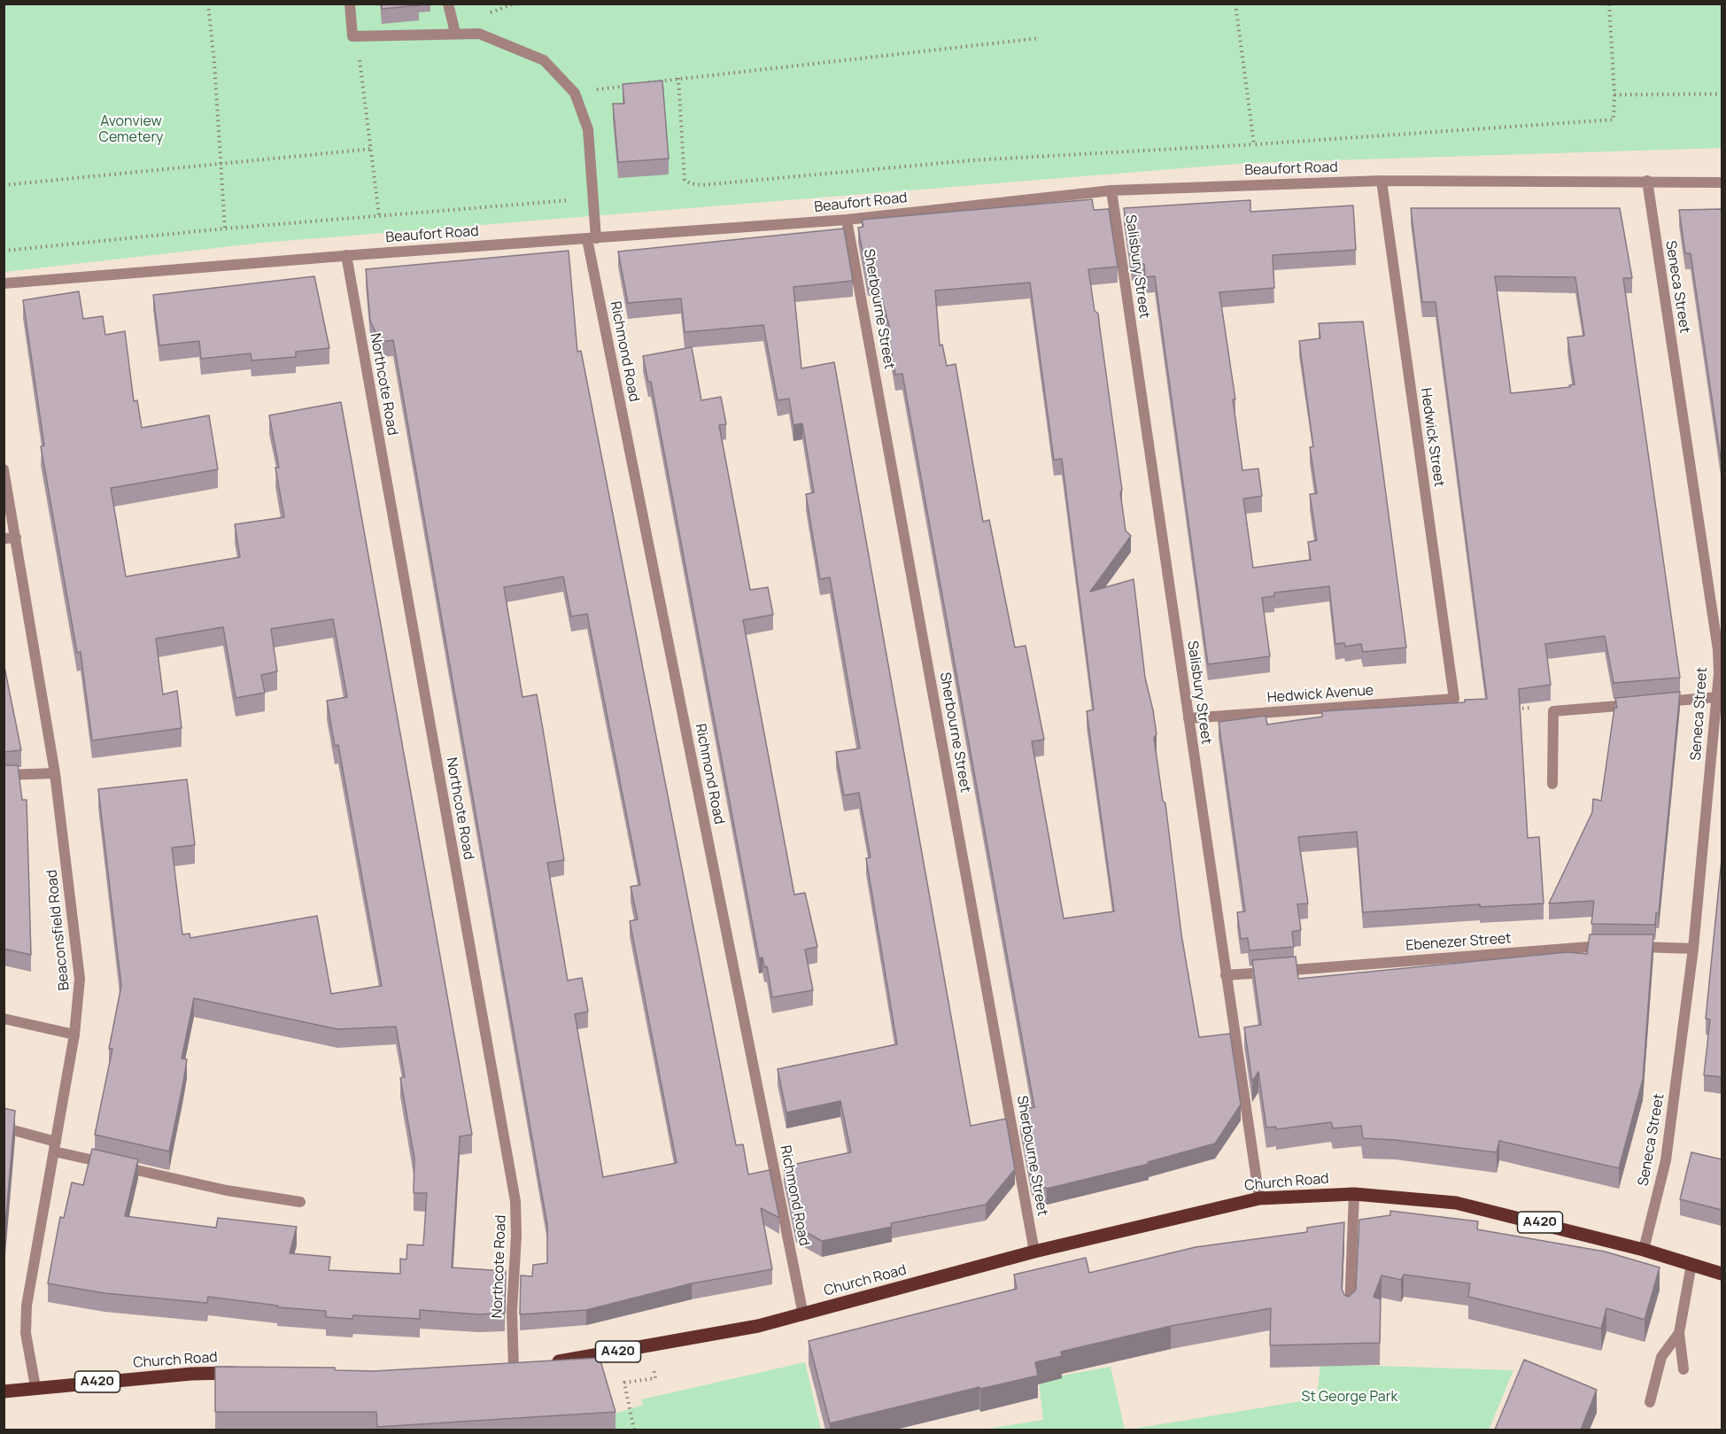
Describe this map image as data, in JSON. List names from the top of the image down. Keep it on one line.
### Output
{"streets":{"main road":["Church Road","A420"],"street":["Beaufort Road","Salisbury Street","Seneca Street","Sherbourne Street","Richmond Road","Northcote Road","Hedwick Street","Hedwick Avenue","Beaconsfield Road","Ebenezer Street"]},"crossings":[["Beaufort Road","Salisbury Street"],["Beaufort Road","Seneca Street"],["Beaufort Road","Sherbourne Street"],["Beaufort Road","Richmond Road"],["Beaufort Road","Northcote Road"],["Beaufort Road","Hedwick Street"],["Salisbury Street","Hedwick Avenue"],["Salisbury Street","Ebenezer Street"],["Salisbury Street","Church Road"],["Seneca Street","Ebenezer Street"],["Seneca Street","Church Road"],["Sherbourne Street","Church Road"],["Richmond Road","Church Road"],["Hedwick Street","Hedwick Avenue"],["Beaconsfield Road","Church Road"]],"parks":["Avonview Cemetery","St George Park"]}
